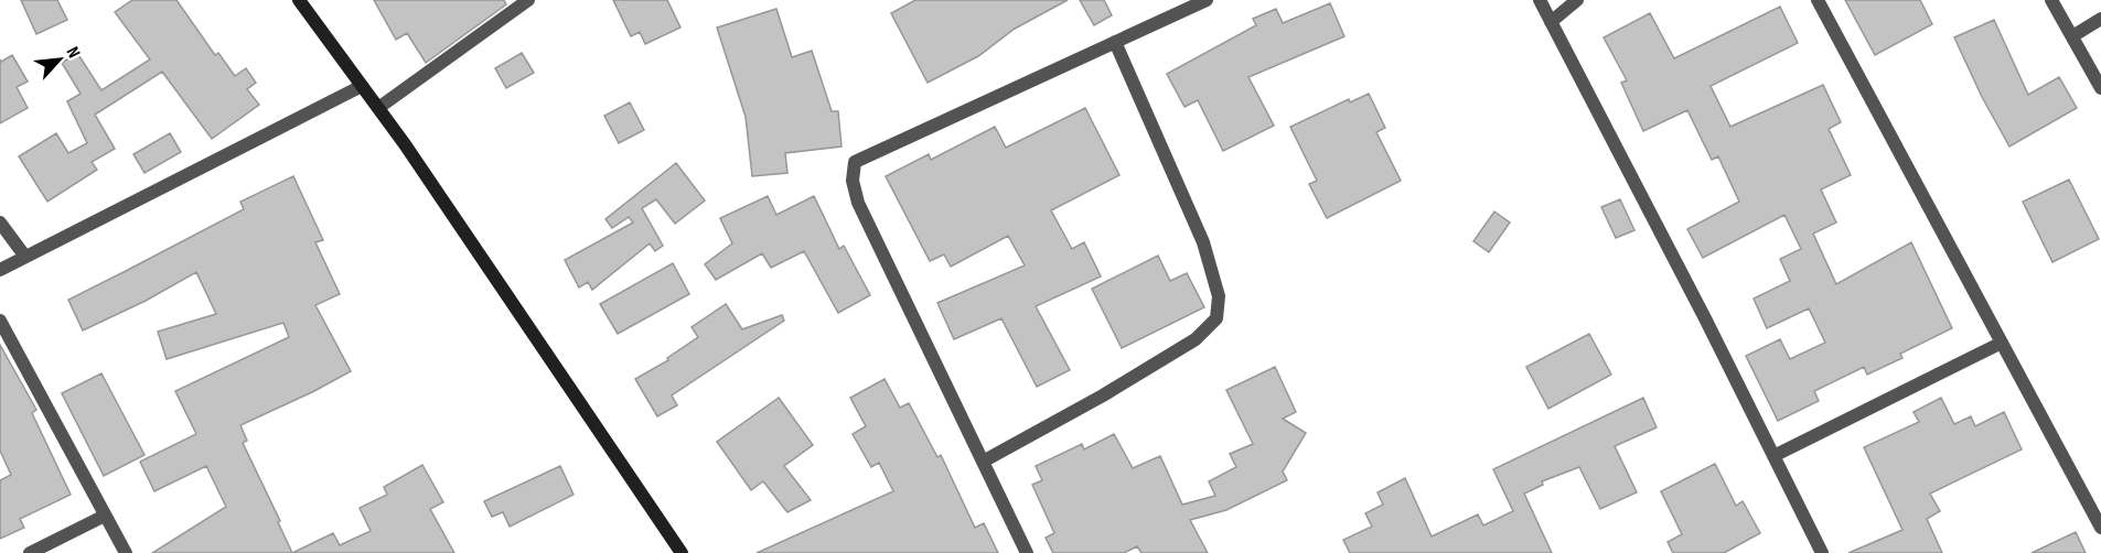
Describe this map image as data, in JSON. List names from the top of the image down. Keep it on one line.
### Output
{"north":"top right"}
